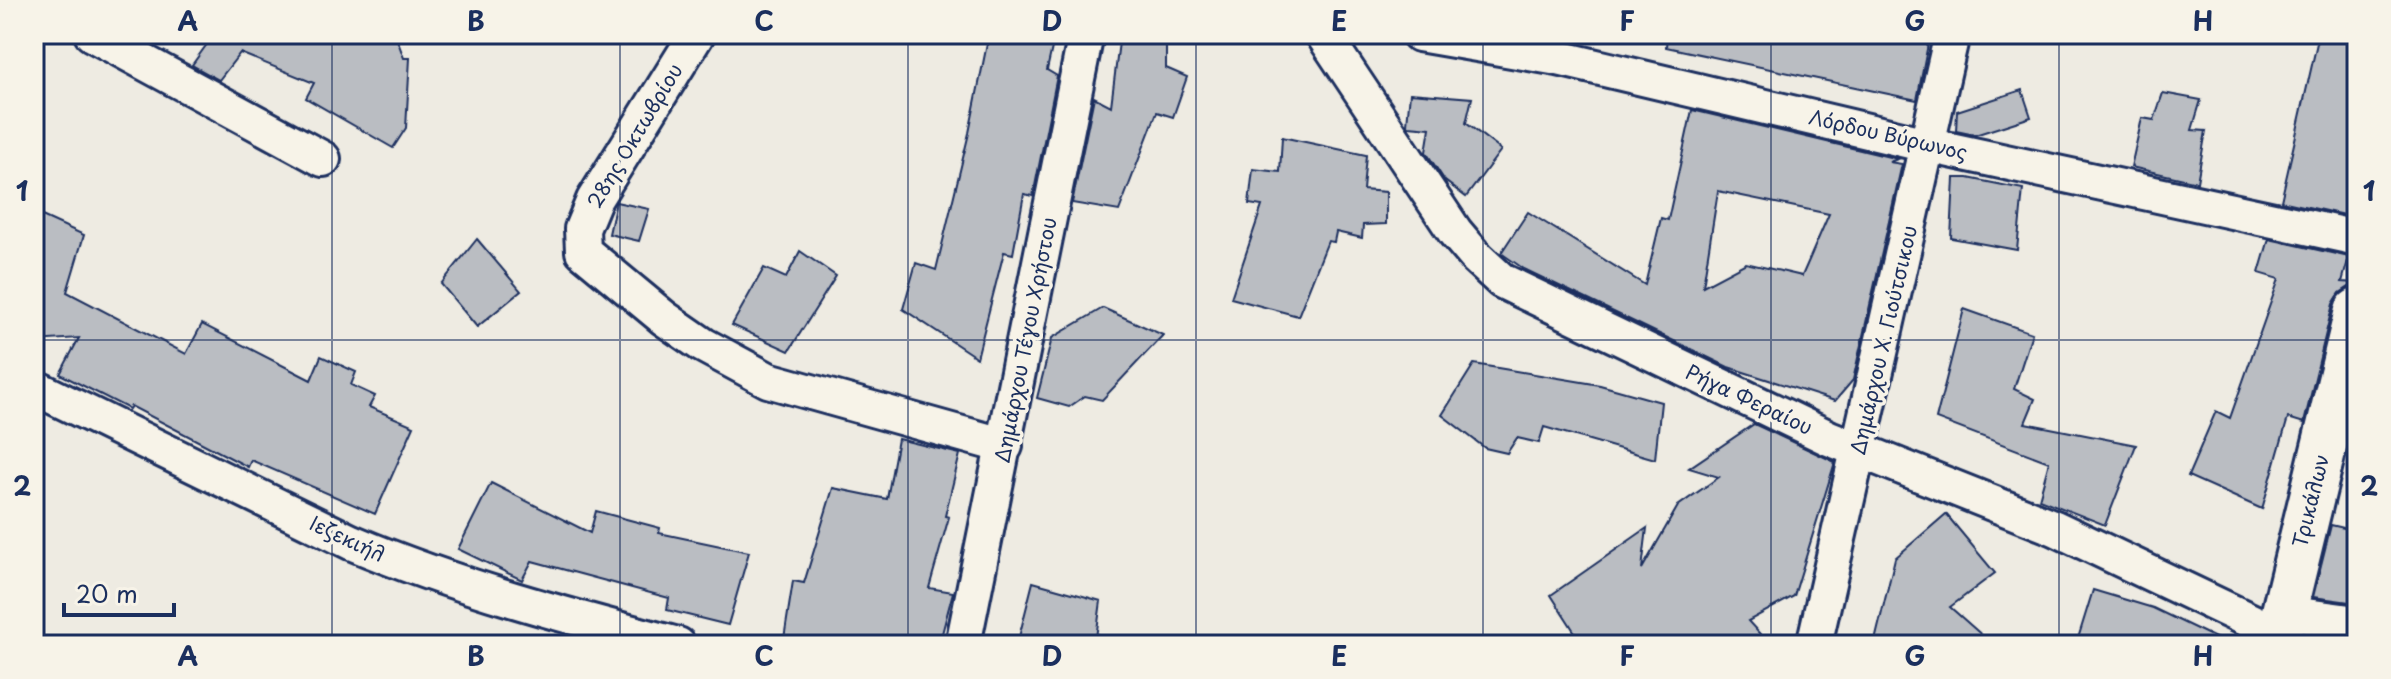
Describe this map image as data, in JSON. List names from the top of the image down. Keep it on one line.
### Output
{"streets":{"main road":["Τρικάλων"],"street":["Λόρδου Βύρωνος","28ης Οκτωβρίου","Δημάρχου Τέγου Χρήστου","Δημάρχου Χ. Γιούτσικου","Ρήγα Φεραίου","Ιεζεκιήλ"]},"crossings":[["Λόρδου Βύρωνος","Δημάρχου Χ. Γιούτσικου"],["28ης Οκτωβρίου","Δημάρχου Τέγου Χρήστου"],["Δημάρχου Χ. Γιούτσικου","Ρήγα Φεραίου"],["Ρήγα Φεραίου","Τρικάλων"]],"scale_bar":"20 m","grid":{"columns":["A","B","C","D","E","F","G","H"],"rows":["1","2"]}}
